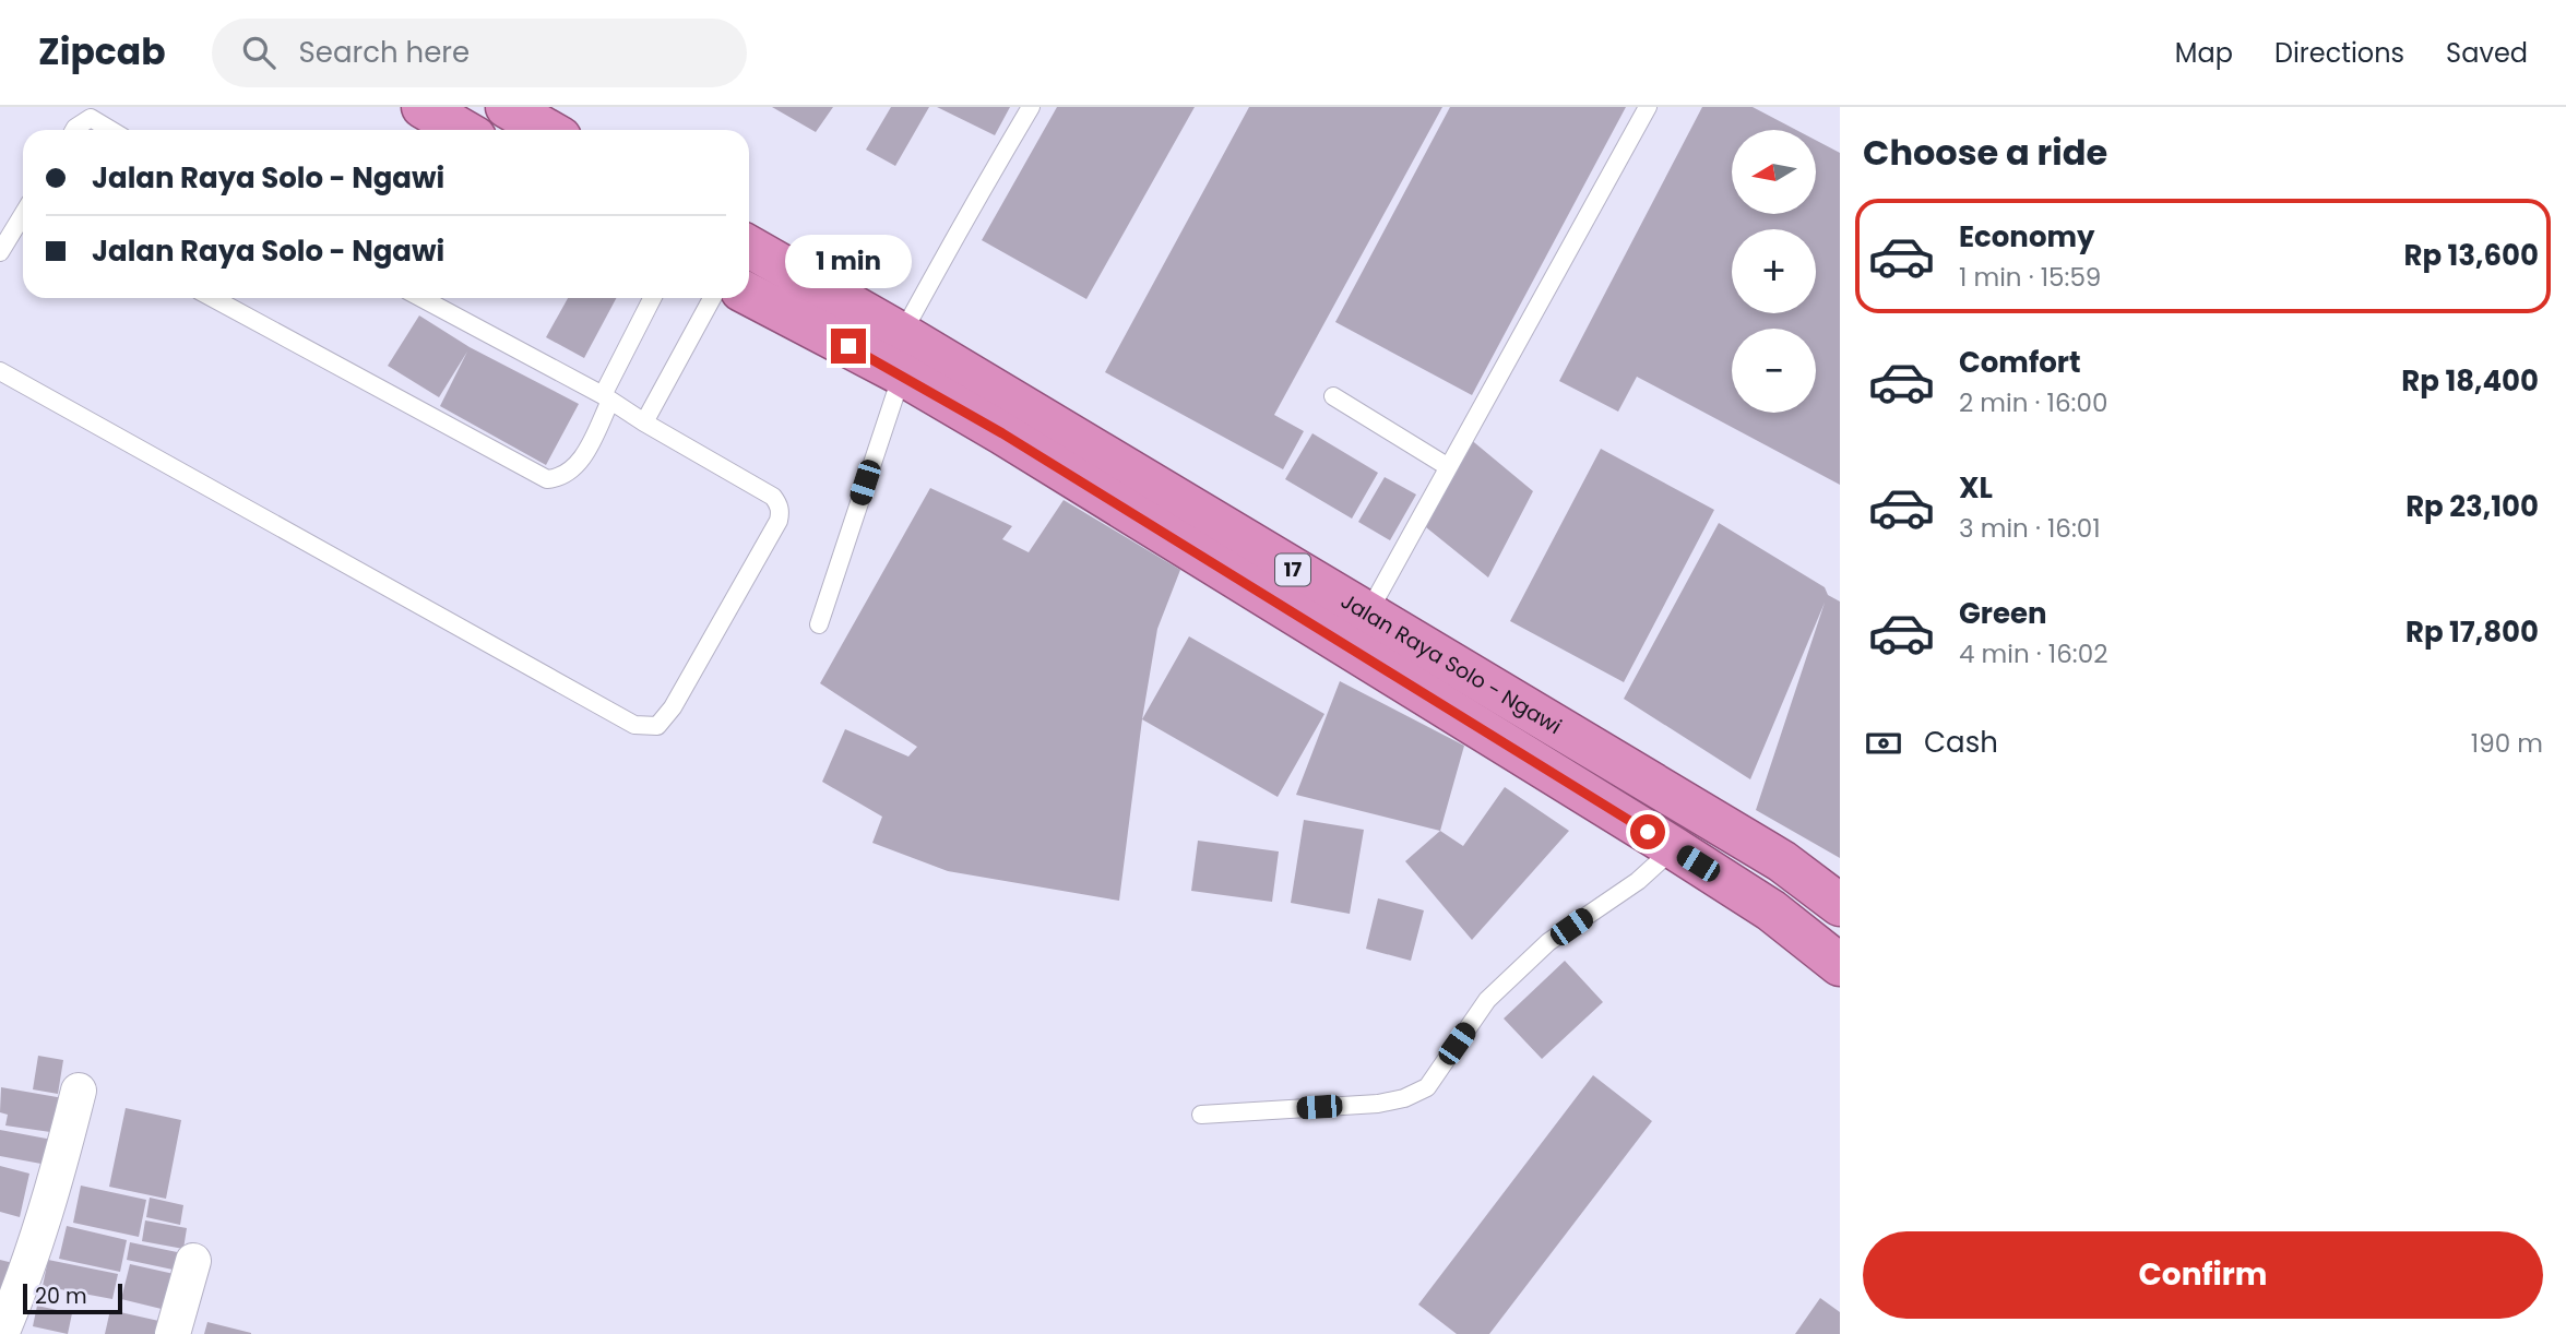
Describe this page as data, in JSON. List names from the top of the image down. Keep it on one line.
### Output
{"streets":{"highway":["17","Jalan Raya Solo - Ngawi"]},"scale_bar":"20 m","north":"left","page":{"header":"Zipcab","search":"Search here","nav":["Map","Directions","Saved"],"heading":"Choose a ride","map_buttons":["+","−"],"banner":["Jalan Raya Solo - Ngawi","Jalan Raya Solo - Ngawi"],"list":[{"name":"Economy","note":"1 min · 15:59","value":"Rp 13,600"},{"name":"Comfort","note":"2 min · 16:00","value":"Rp 18,400"},{"name":"XL","note":"3 min · 16:01","value":"Rp 23,100"},{"name":"Green","note":"4 min · 16:02","value":"Rp 17,800"}],"bubble":"1 min","pay":["Cash","190 m"],"buttons":"Confirm","scale":"20 m"}}
